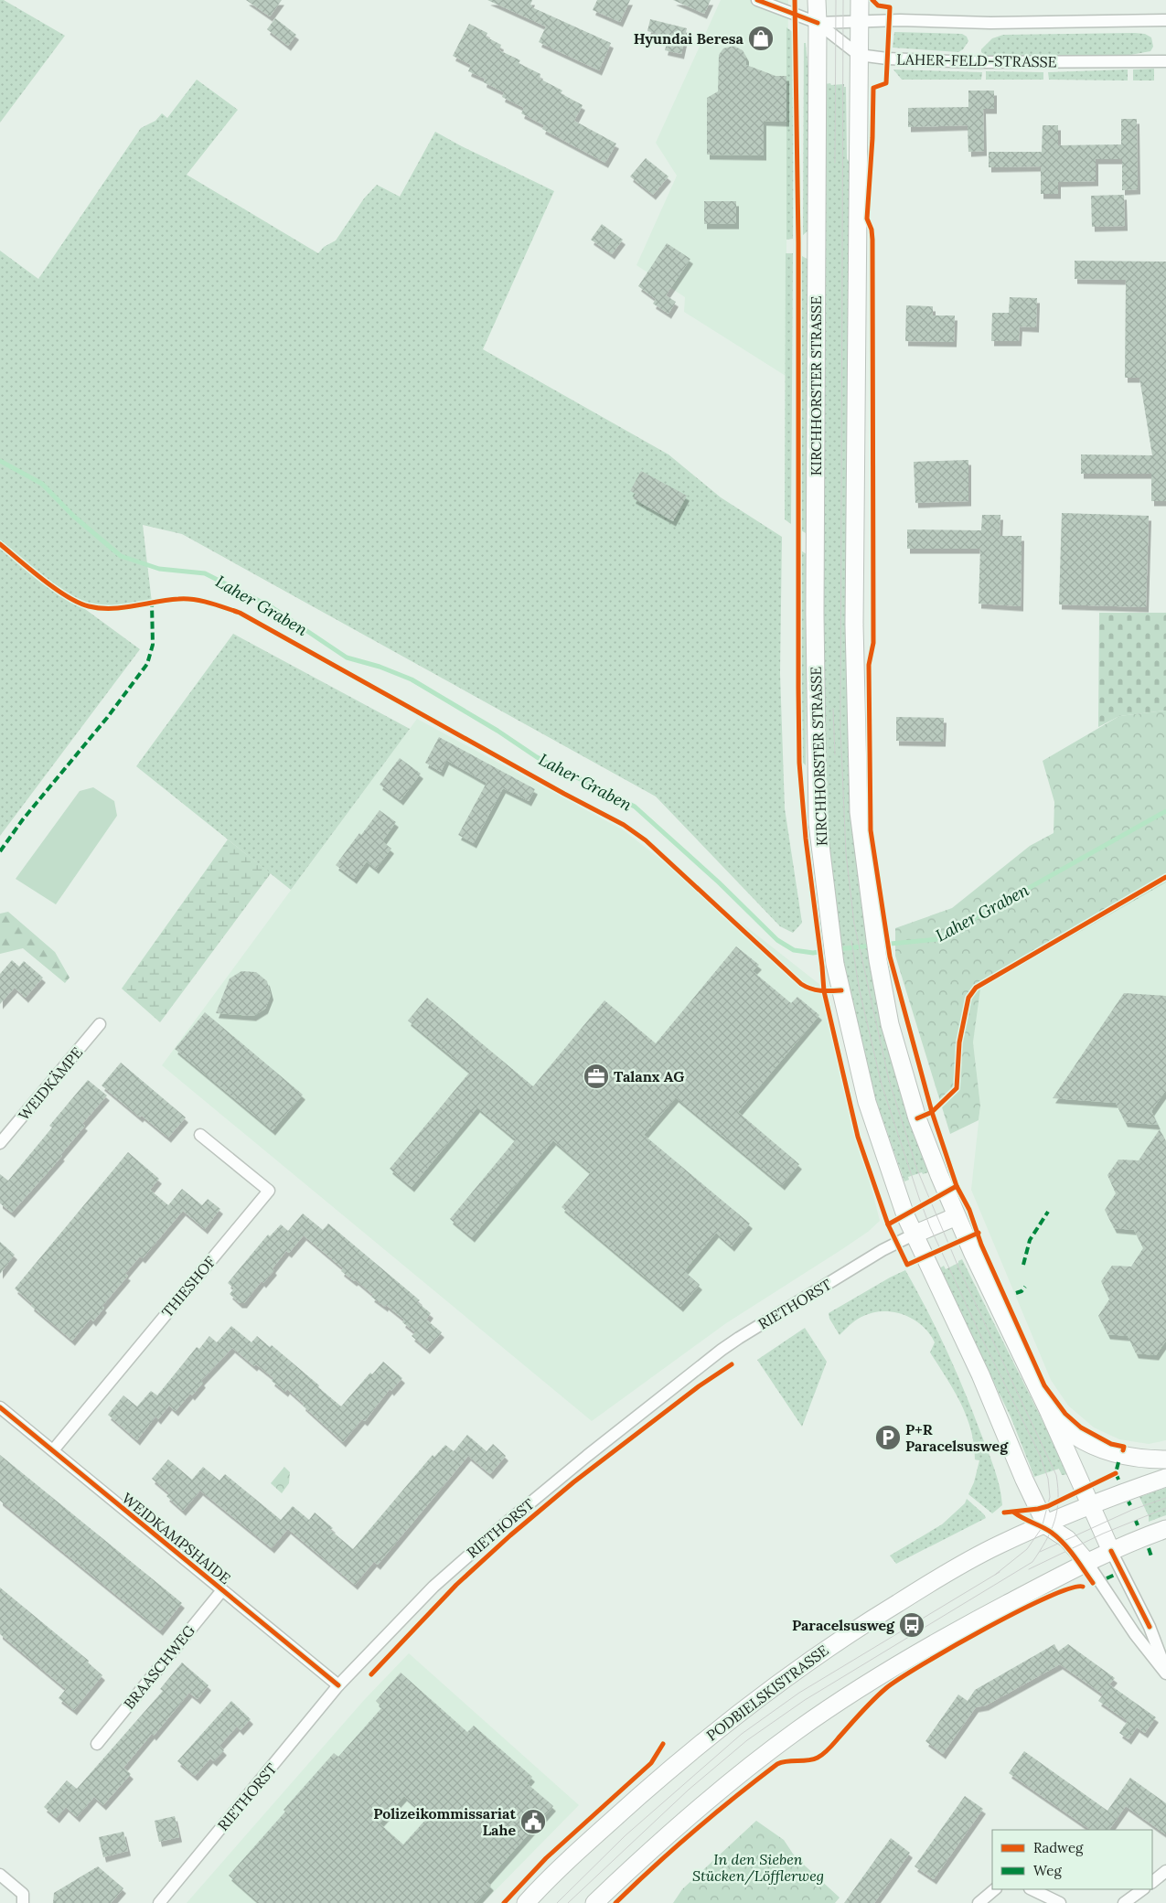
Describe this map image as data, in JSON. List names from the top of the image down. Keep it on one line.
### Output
{"streets":{"main road":["KIRCHHORSTER STRASSE","PODBIELSKISTRASSE"],"street":["LAHER-FELD-STRASSE","WEIDKÄMPE","THIESHOF","RIETHORST","WEIDKAMPSHAIDE","BRAASCHWEG"]},"crossings":[["LAHER-FELD-STRASSE","KIRCHHORSTER STRASSE"],["KIRCHHORSTER STRASSE","RIETHORST"],["KIRCHHORSTER STRASSE","PODBIELSKISTRASSE"],["THIESHOF","WEIDKAMPSHAIDE"],["RIETHORST","WEIDKAMPSHAIDE"],["WEIDKAMPSHAIDE","BRAASCHWEG"]],"water":["Laher Graben"],"parks":["In den Sieben Stücken/Löfflerweg"],"places":{"shop":["Hyundai Beresa"],"office":["Talanx AG"],"parking":["P+R Paracelsusweg"],"bus stop":["Paracelsusweg"],"public building":["Polizeikommissariat Lahe"]},"legend":["Radweg","Weg"]}
